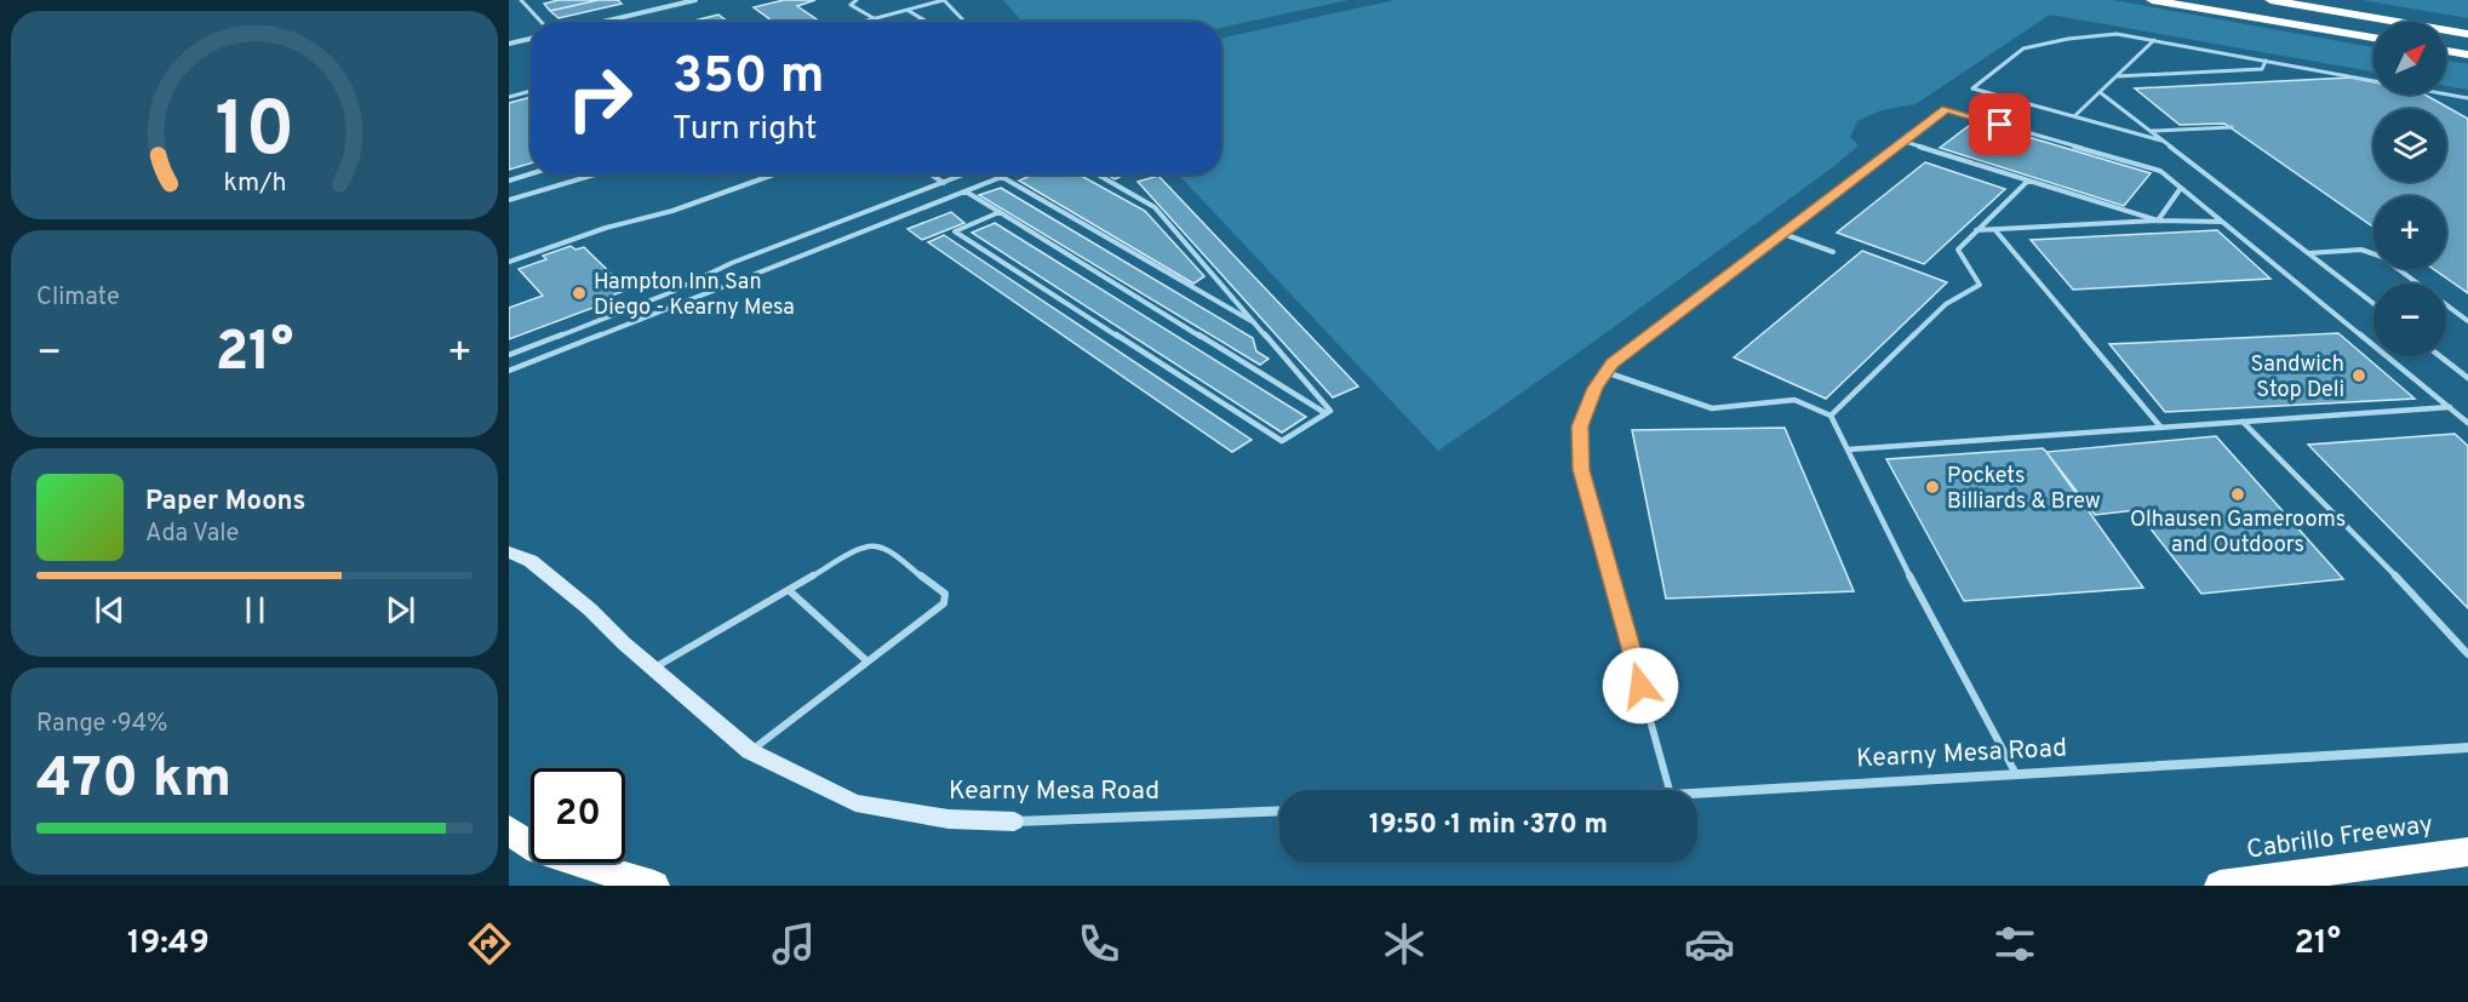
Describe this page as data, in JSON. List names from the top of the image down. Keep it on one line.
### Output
{"streets":{"highway":["Cabrillo Freeway"],"street":["Kearny Mesa Road"]},"places":["Hampton Inn San Diego - Kearny Mesa","Sandwich Stop Deli","Pockets Billiards & Brew","Olhausen Gamerooms and Outdoors"],"north":"top right","page":{"map_buttons":["+","−"],"turn":["350 m","Turn right"],"tile":["Climate",["Range · 94%","470 km"]],"heat":["−","21°","+"],"song":["Paper Moons","Ada Vale"],"limit":"20","trip":"19:50 · 1 min · 370 m","tabs":["19:49","21°"],"gauge":["10","km/h"]}}
